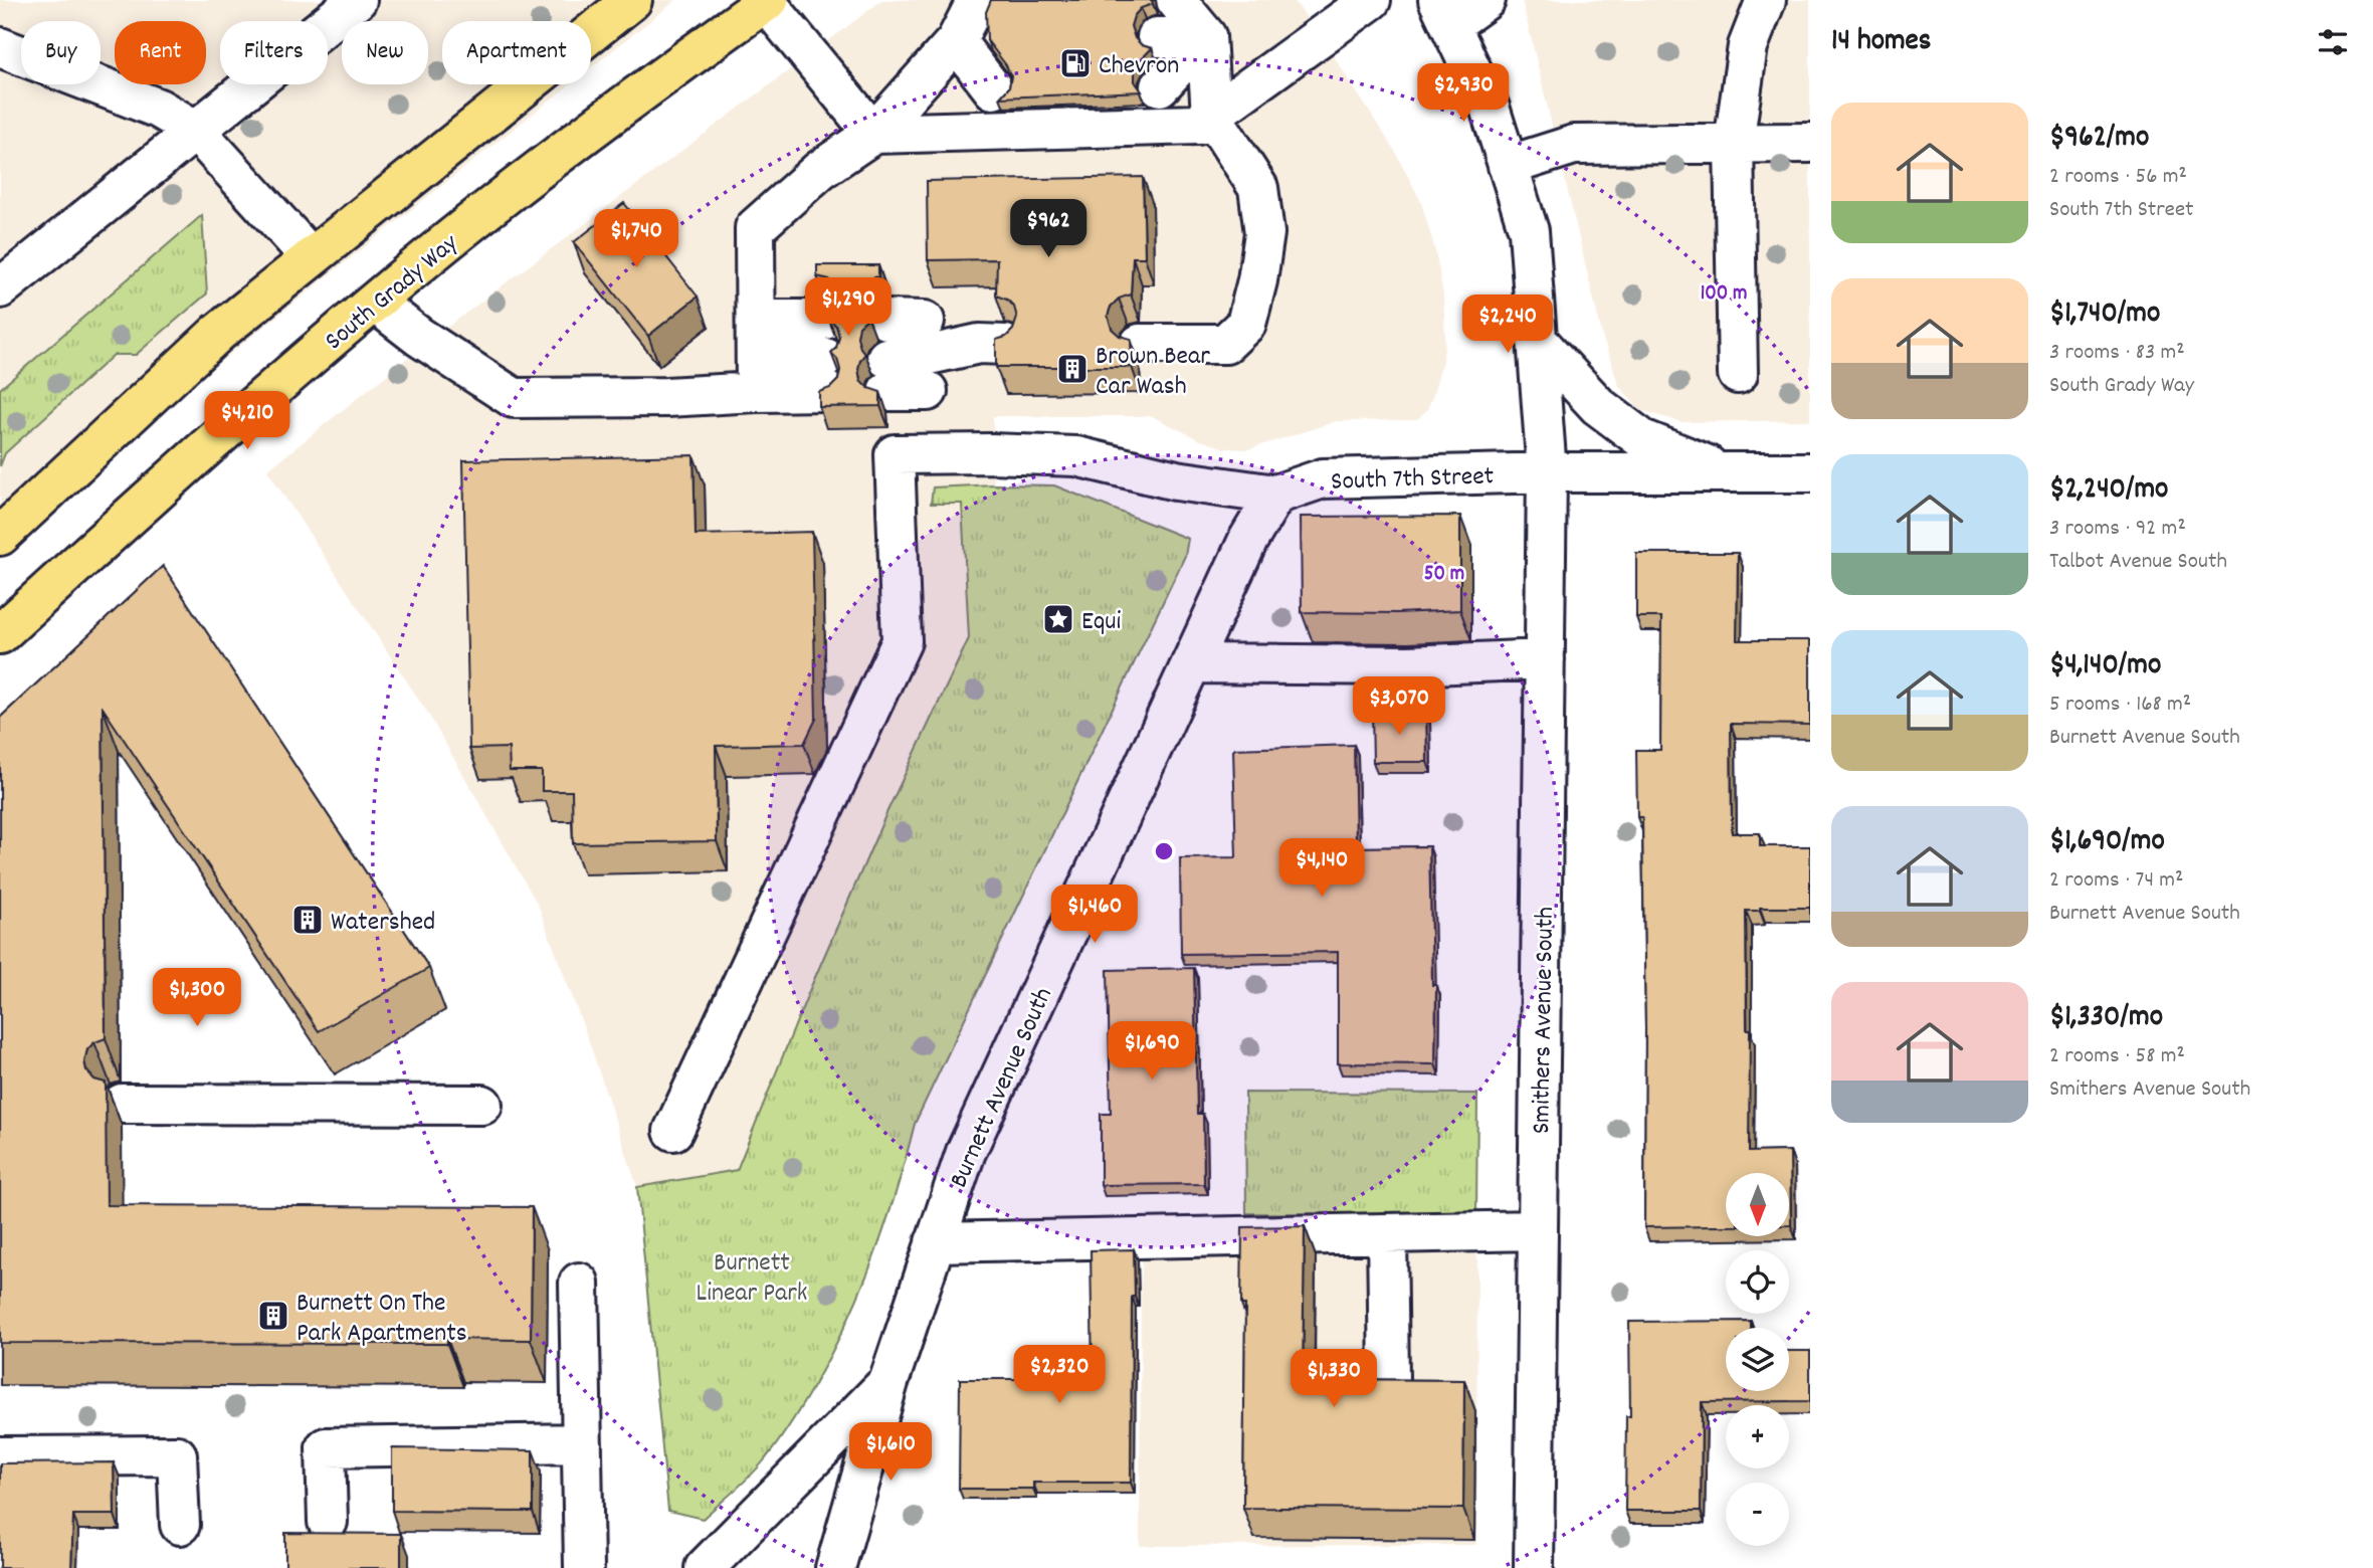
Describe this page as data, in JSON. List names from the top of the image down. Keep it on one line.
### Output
{"streets":{"main road":["South Grady Way"],"street":["South 7th Street","Smithers Avenue South","Burnett Avenue South"]},"crossings":[["South 7th Street","Smithers Avenue South"],["South 7th Street","Burnett Avenue South"]],"parks":["Burnett Linear Park"],"places":{"fuel station":["Chevron"],"building":["Brown Bear Car Wash","Watershed","Burnett On The Park Apartments"],"place":["Equi"]},"north":"bottom","page":{"heading":"14 homes","chip":["Buy","Rent","Filters","New","Apartment"],"price":["$2,930","$962","$1,740","$1,290","$2,240","$4,210","$3,070","$4,140","$1,460","$1,300","$1,690","$2,320","$1,330","$1,610"],"list":[{"name":"$962/mo","note":"2 rooms · 56 m² · South 7th Street"},{"name":"$1,740/mo","note":"3 rooms · 83 m² · South Grady Way"},{"name":"$2,240/mo","note":"3 rooms · 92 m² · Talbot Avenue South"},{"name":"$4,140/mo","note":"5 rooms · 168 m² · Burnett Avenue South"},{"name":"$1,690/mo","note":"2 rooms · 74 m² · Burnett Avenue South"},{"name":"$1,330/mo","note":"2 rooms · 58 m² · Smithers Avenue South"}],"map_buttons":["+","−"]},"rings":["100 m","50 m"]}
